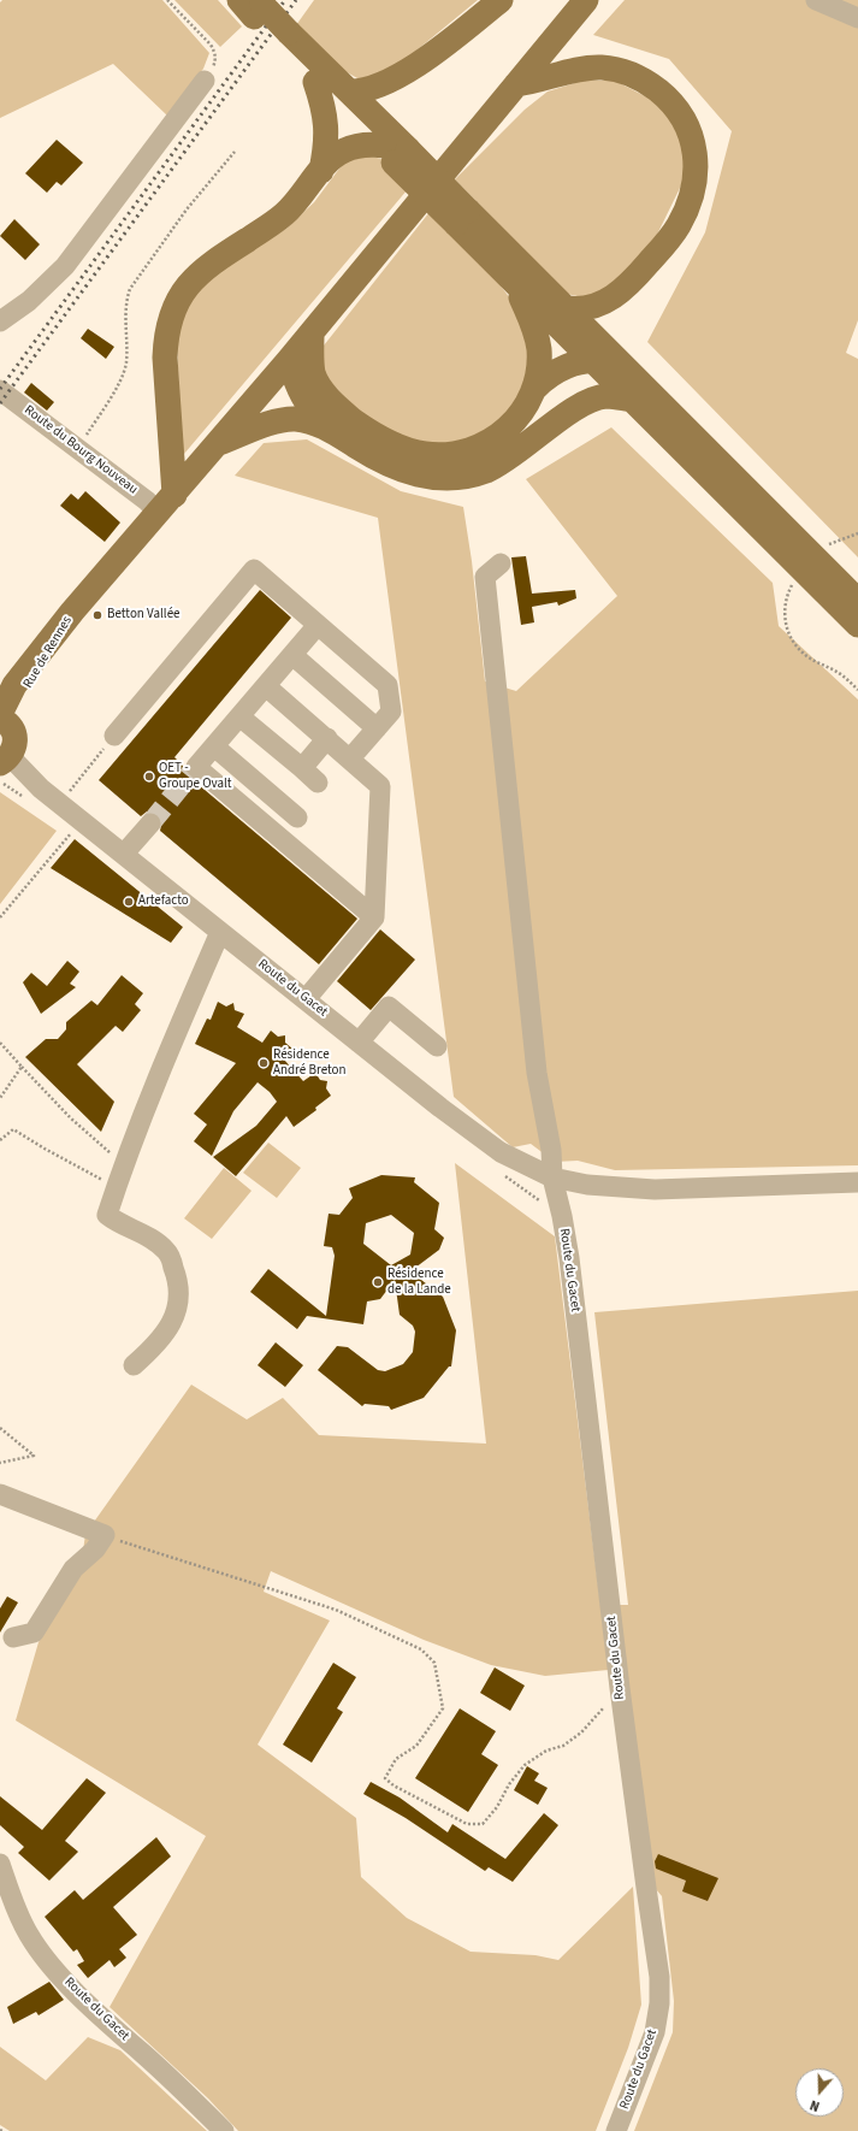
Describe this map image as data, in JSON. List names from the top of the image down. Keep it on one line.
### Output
{"streets":{"main road":["Rue de Rennes"],"street":["Route du Bourg Nouveau","Route du Gacet"]},"crossings":[["Route du Bourg Nouveau","Rue de Rennes"],["Rue de Rennes","Route du Gacet"]],"places":["Betton Vallée","OET - Groupe Ovalt","Artefacto","Résidence André Breton","Résidence de la Lande"],"north":"bottom"}
